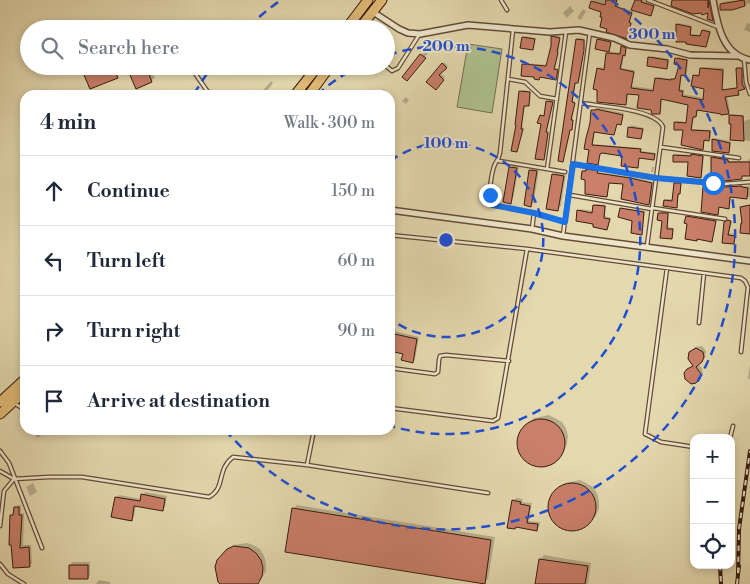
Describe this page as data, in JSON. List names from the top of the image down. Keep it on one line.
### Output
{"page":{"search":"Search here","heading":["4 min","Walk · 300 m"],"list":[["Continue","150 m"],["Turn left","60 m"],["Turn right","90 m"],"Arrive at destination"],"map_buttons":["+","−"]},"rings":["300 m","200 m","100 m"]}
